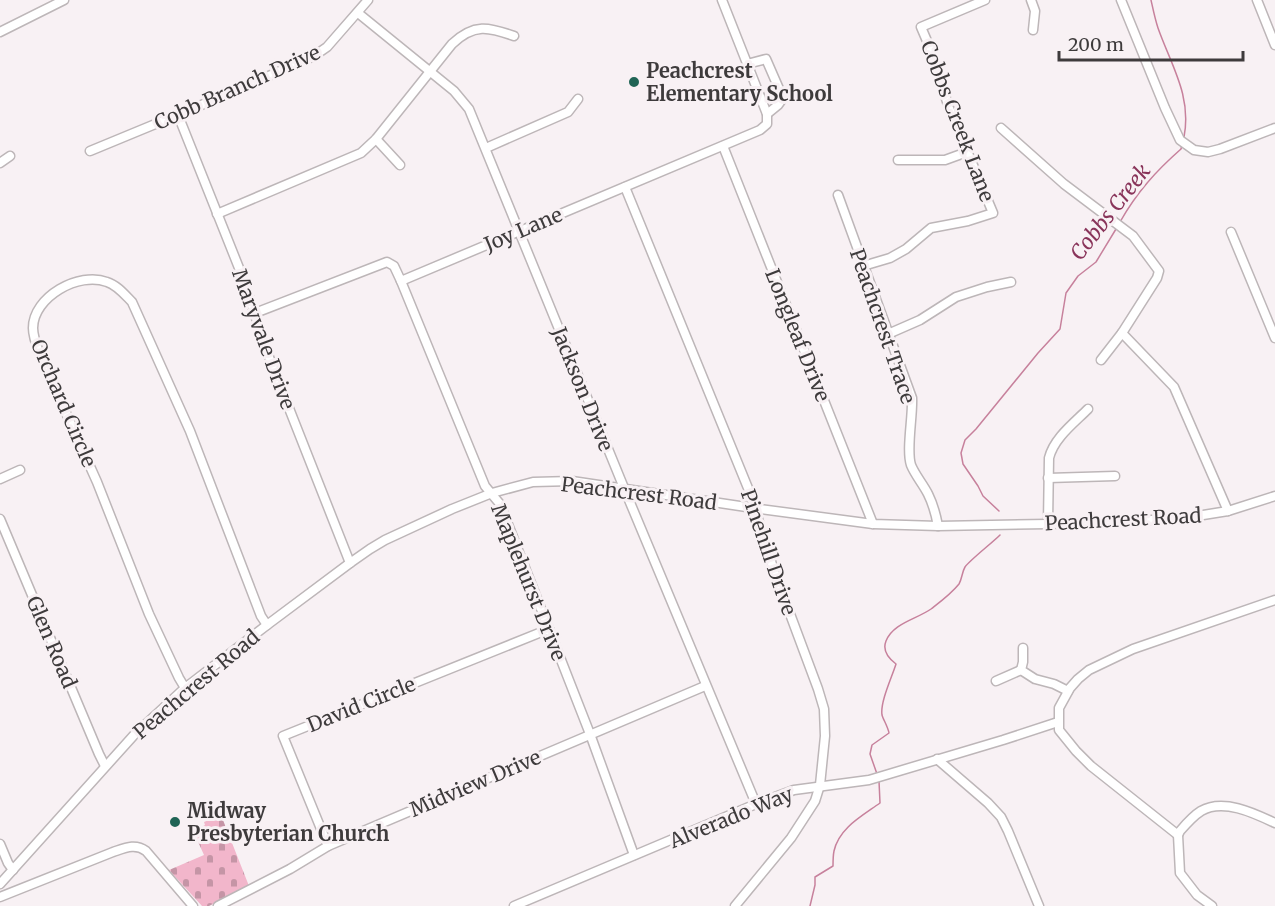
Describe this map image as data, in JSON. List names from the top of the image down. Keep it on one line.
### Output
{"streets":{"street":["Cobb Branch Drive","Cobbs Creek Lane","Joy Lane","Peachcrest Trace","Longleaf Drive","Maryvale Drive","Jackson Drive","Orchard Circle","Peachcrest Road","Pinehill Drive","Maplehurst Drive","Glen Road","David Circle","Midview Drive","Alverado Way"]},"crossings":[["Cobb Branch Drive","Maryvale Drive"],["Cobb Branch Drive","Jackson Drive"],["Cobbs Creek Lane","Peachcrest Trace"],["Joy Lane","Longleaf Drive"],["Joy Lane","Jackson Drive"],["Joy Lane","Pinehill Drive"],["Joy Lane","Maplehurst Drive"],["Peachcrest Trace","Peachcrest Road"],["Longleaf Drive","Peachcrest Road"],["Maryvale Drive","Peachcrest Road"],["Jackson Drive","Peachcrest Road"],["Jackson Drive","Midview Drive"],["Jackson Drive","Alverado Way"],["Orchard Circle","Peachcrest Road"],["Peachcrest Road","Pinehill Drive"],["Peachcrest Road","Maplehurst Drive"],["Peachcrest Road","Glen Road"],["Pinehill Drive","Alverado Way"],["Maplehurst Drive","David Circle"],["Maplehurst Drive","Midview Drive"],["Maplehurst Drive","Alverado Way"],["David Circle","Midview Drive"]],"water":["Cobbs Creek"],"places":["Peachcrest Elementary School","Midway Presbyterian Church"],"scale_bar":"200 m"}
